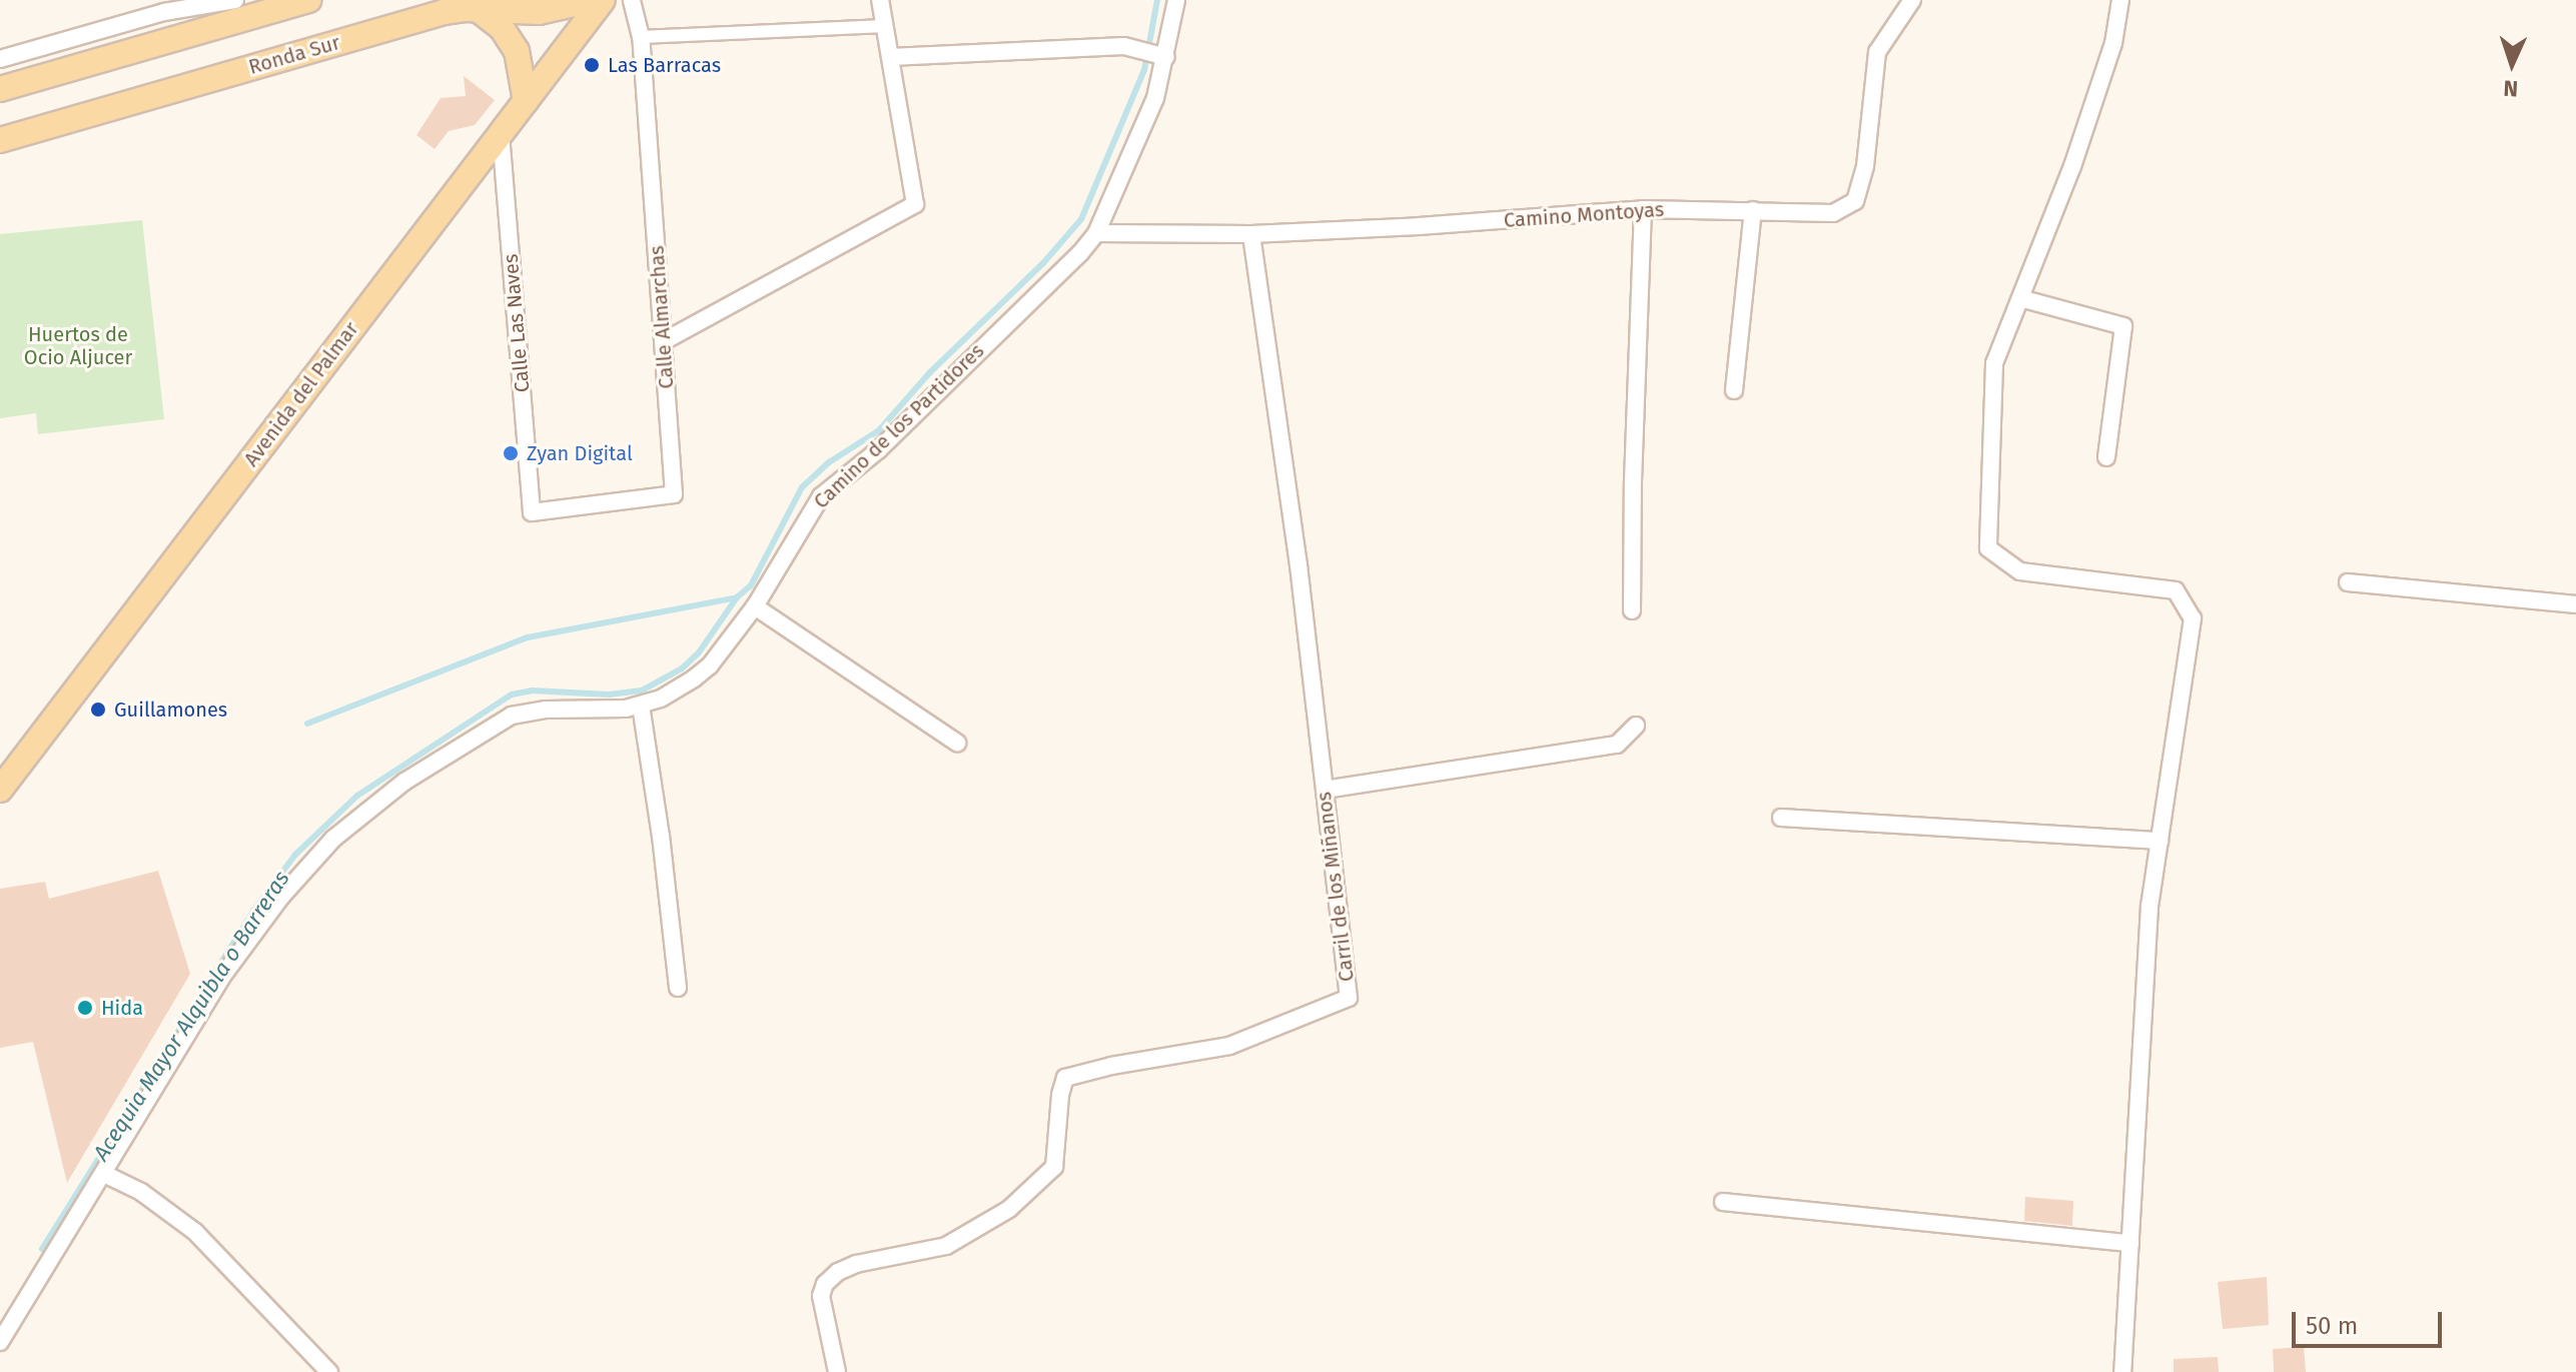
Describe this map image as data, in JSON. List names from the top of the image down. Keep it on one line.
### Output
{"streets":{"main road":["Ronda Sur","Avenida del Palmar"],"street":["Camino Montoyas","Calle Almarchas","Calle Las Naves","Camino de los Partidores","Carril de los Miñanos"]},"crossings":[["Camino Montoyas","Camino de los Partidores"],["Camino Montoyas","Carril de los Miñanos"],["Calle Almarchas","Calle Las Naves"],["Calle Las Naves","Avenida del Palmar"]],"water":["Acequia Mayor Alquibla o Barreras"],"parks":["Huertos de Ocio Aljucer"],"places":["Las Barracas","Zyan Digital","Guillamones","Hida"],"scale_bar":"50 m","north":"bottom"}
